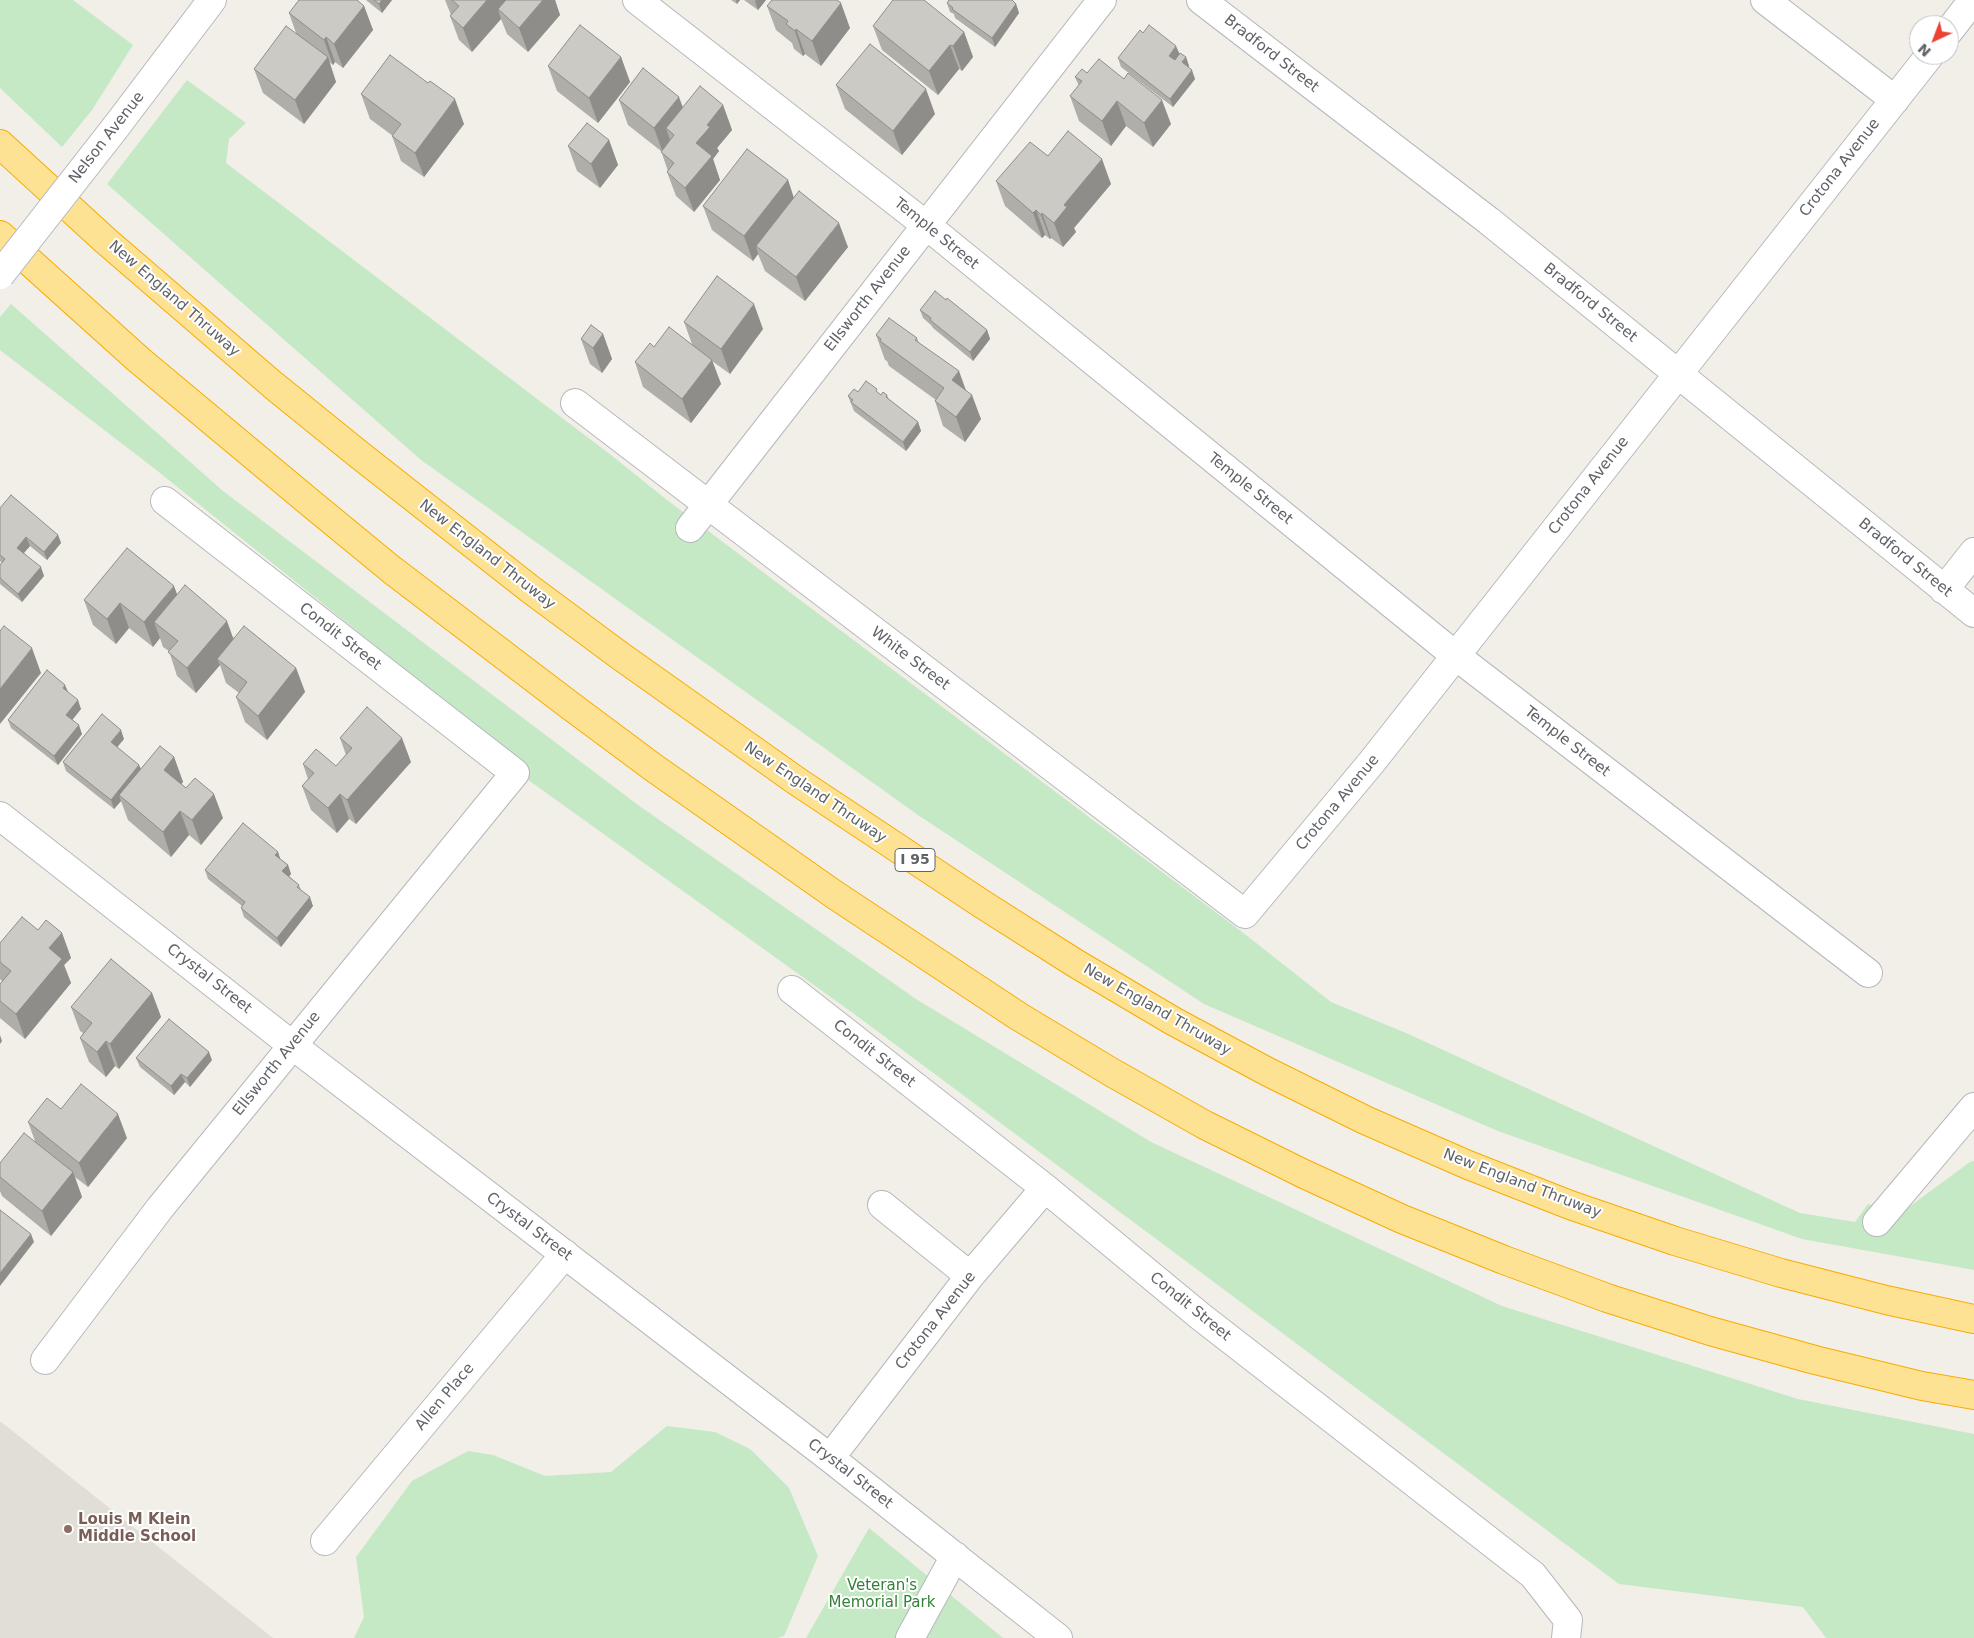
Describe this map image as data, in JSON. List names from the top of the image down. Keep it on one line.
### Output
{"streets":{"highway":["New England Thruway","I 95"],"street":["Bradford Street","Nelson Avenue","Crotona Avenue","Temple Street","Ellsworth Avenue","Condit Street","White Street","Crystal Street","Allen Place"]},"crossings":[["Bradford Street","Crotona Avenue"],["Crotona Avenue","Temple Street"],["Crotona Avenue","Condit Street"],["Crotona Avenue","White Street"],["Crotona Avenue","Crystal Street"],["Temple Street","Ellsworth Avenue"],["Ellsworth Avenue","Condit Street"],["Ellsworth Avenue","White Street"],["Ellsworth Avenue","Crystal Street"],["Crystal Street","Allen Place"]],"parks":["Veteran's Memorial Park"],"places":["Louis M Klein Middle School"],"north":"bottom left"}
